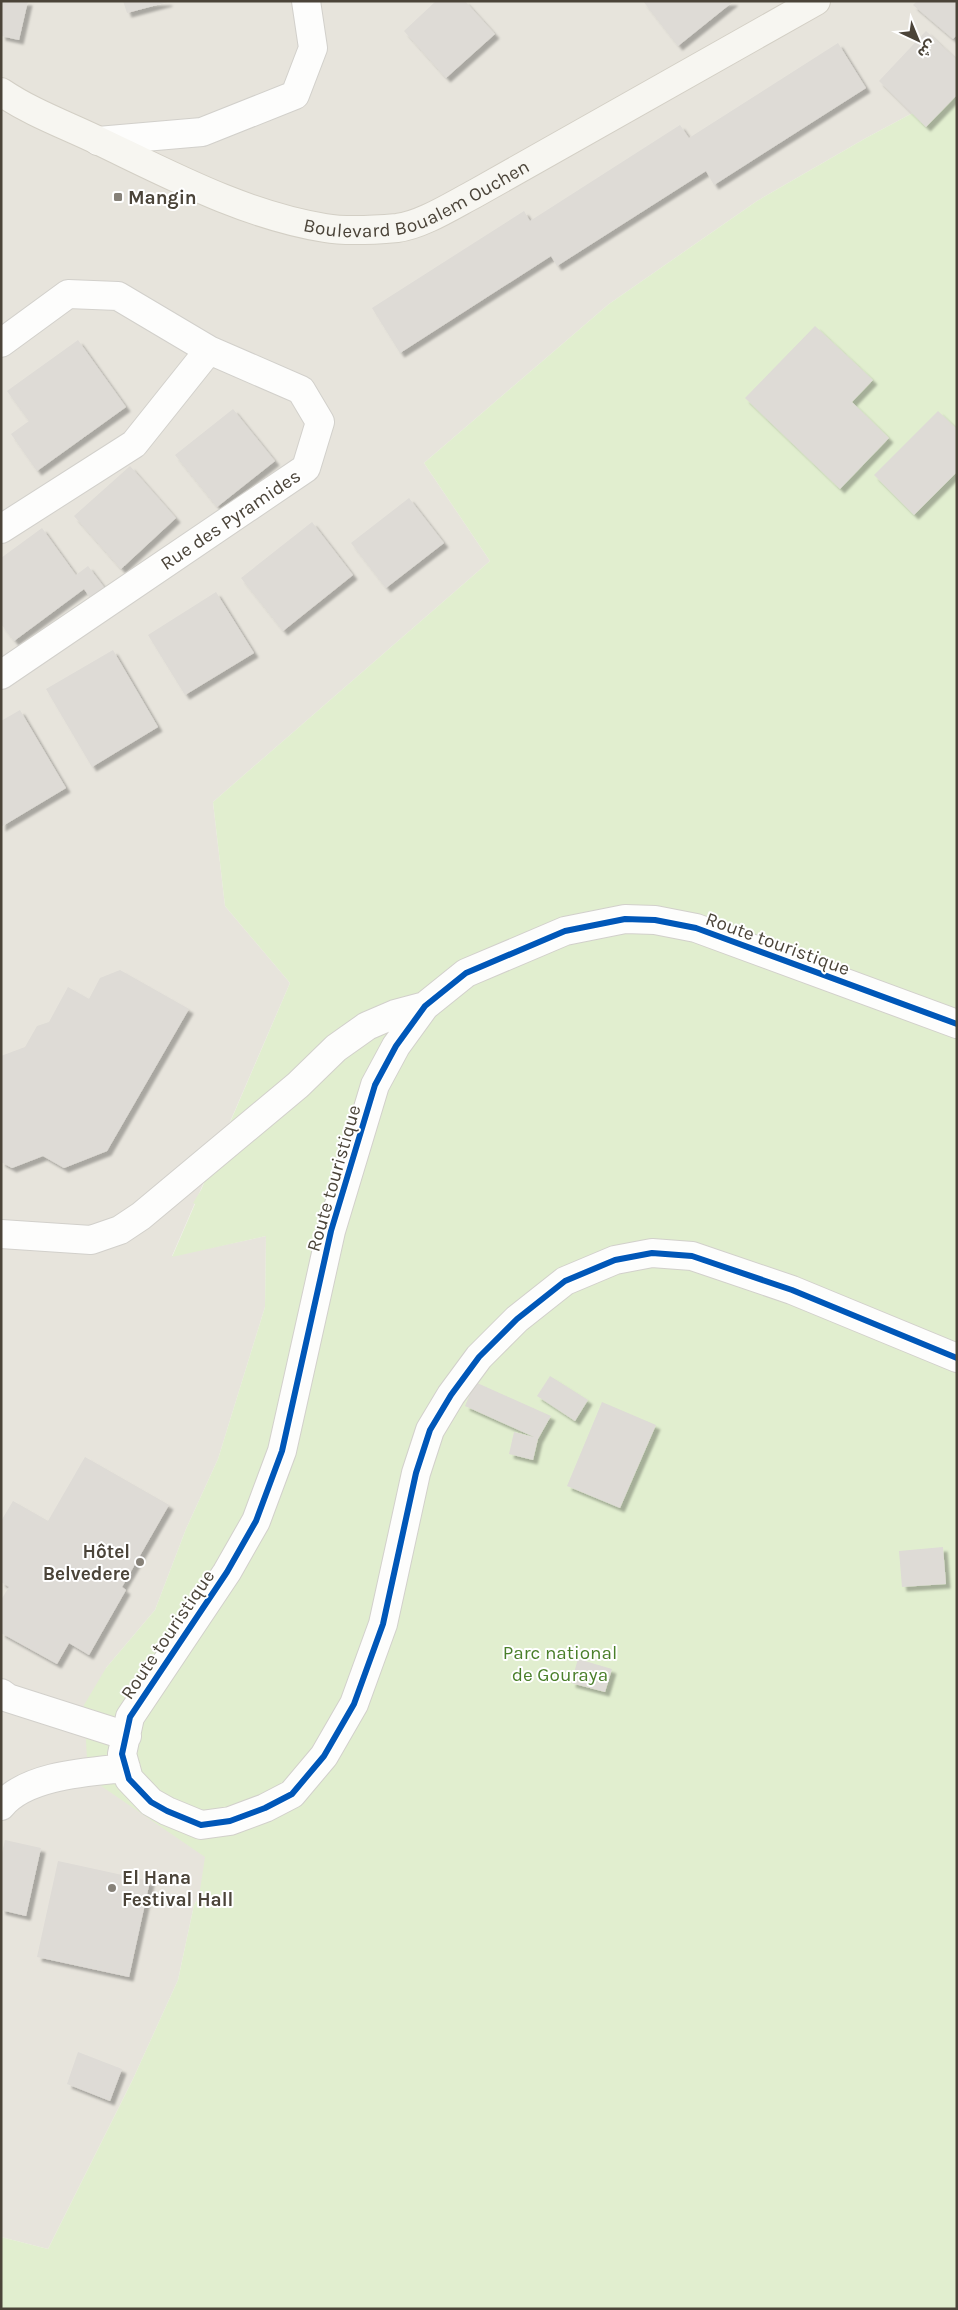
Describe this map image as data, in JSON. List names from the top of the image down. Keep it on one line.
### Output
{"streets":{"main road":["Boulevard Boualem Ouchen"],"street":["Rue des Pyramides","Route touristique"]},"parks":["Parc national de Gouraya"],"places":{"transit":["Mangin"],"other":["Hôtel Belvedere","El Hana Festival Hall"]},"north":"bottom right"}
